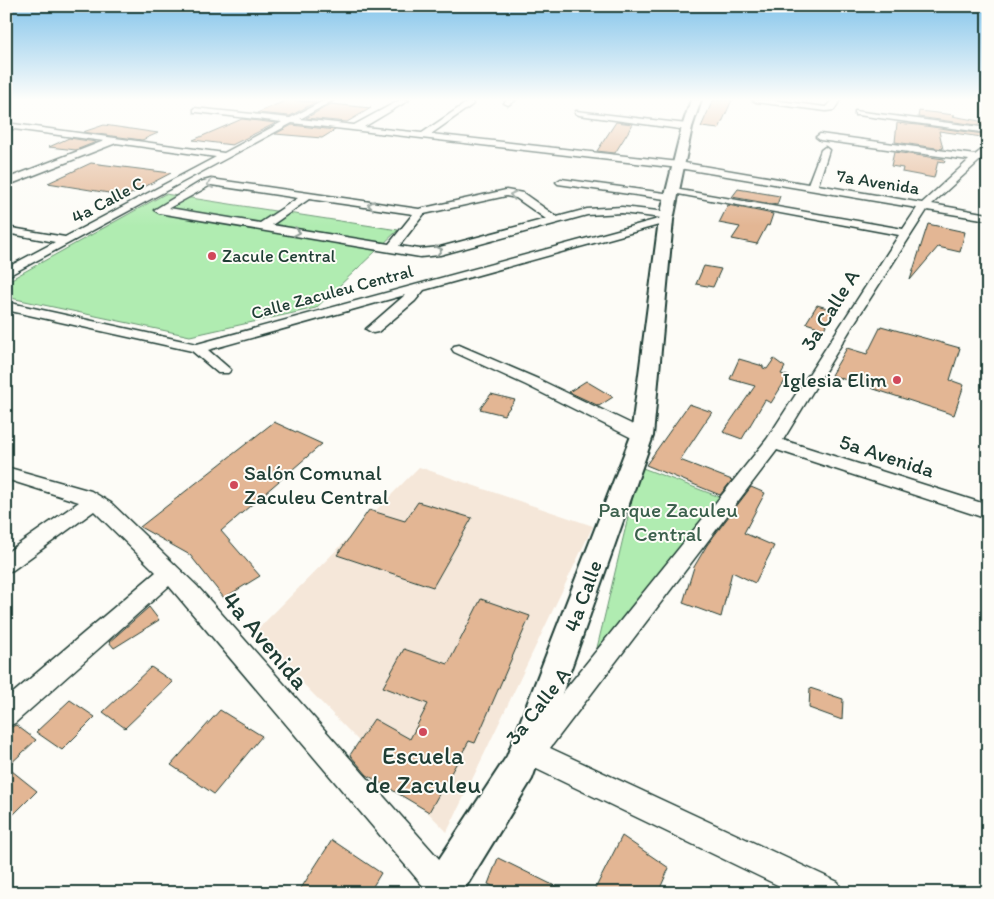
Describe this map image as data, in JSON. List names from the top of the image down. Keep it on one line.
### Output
{"streets":{"street":["7a Avenida","4a Calle C","Calle Zaculeu Central","3a Calle A","5a Avenida","4a Calle","4a Avenida"]},"crossings":[["7a Avenida","3a Calle A"],["7a Avenida","4a Calle"],["Calle Zaculeu Central","4a Calle"],["3a Calle A","5a Avenida"],["3a Calle A","4a Calle"],["4a Calle","4a Avenida"]],"parks":["Parque Zaculeu Central"],"places":["Zacule Central","Iglesia Elim","Salón Comunal Zaculeu Central","Escuela de Zaculeu"]}
